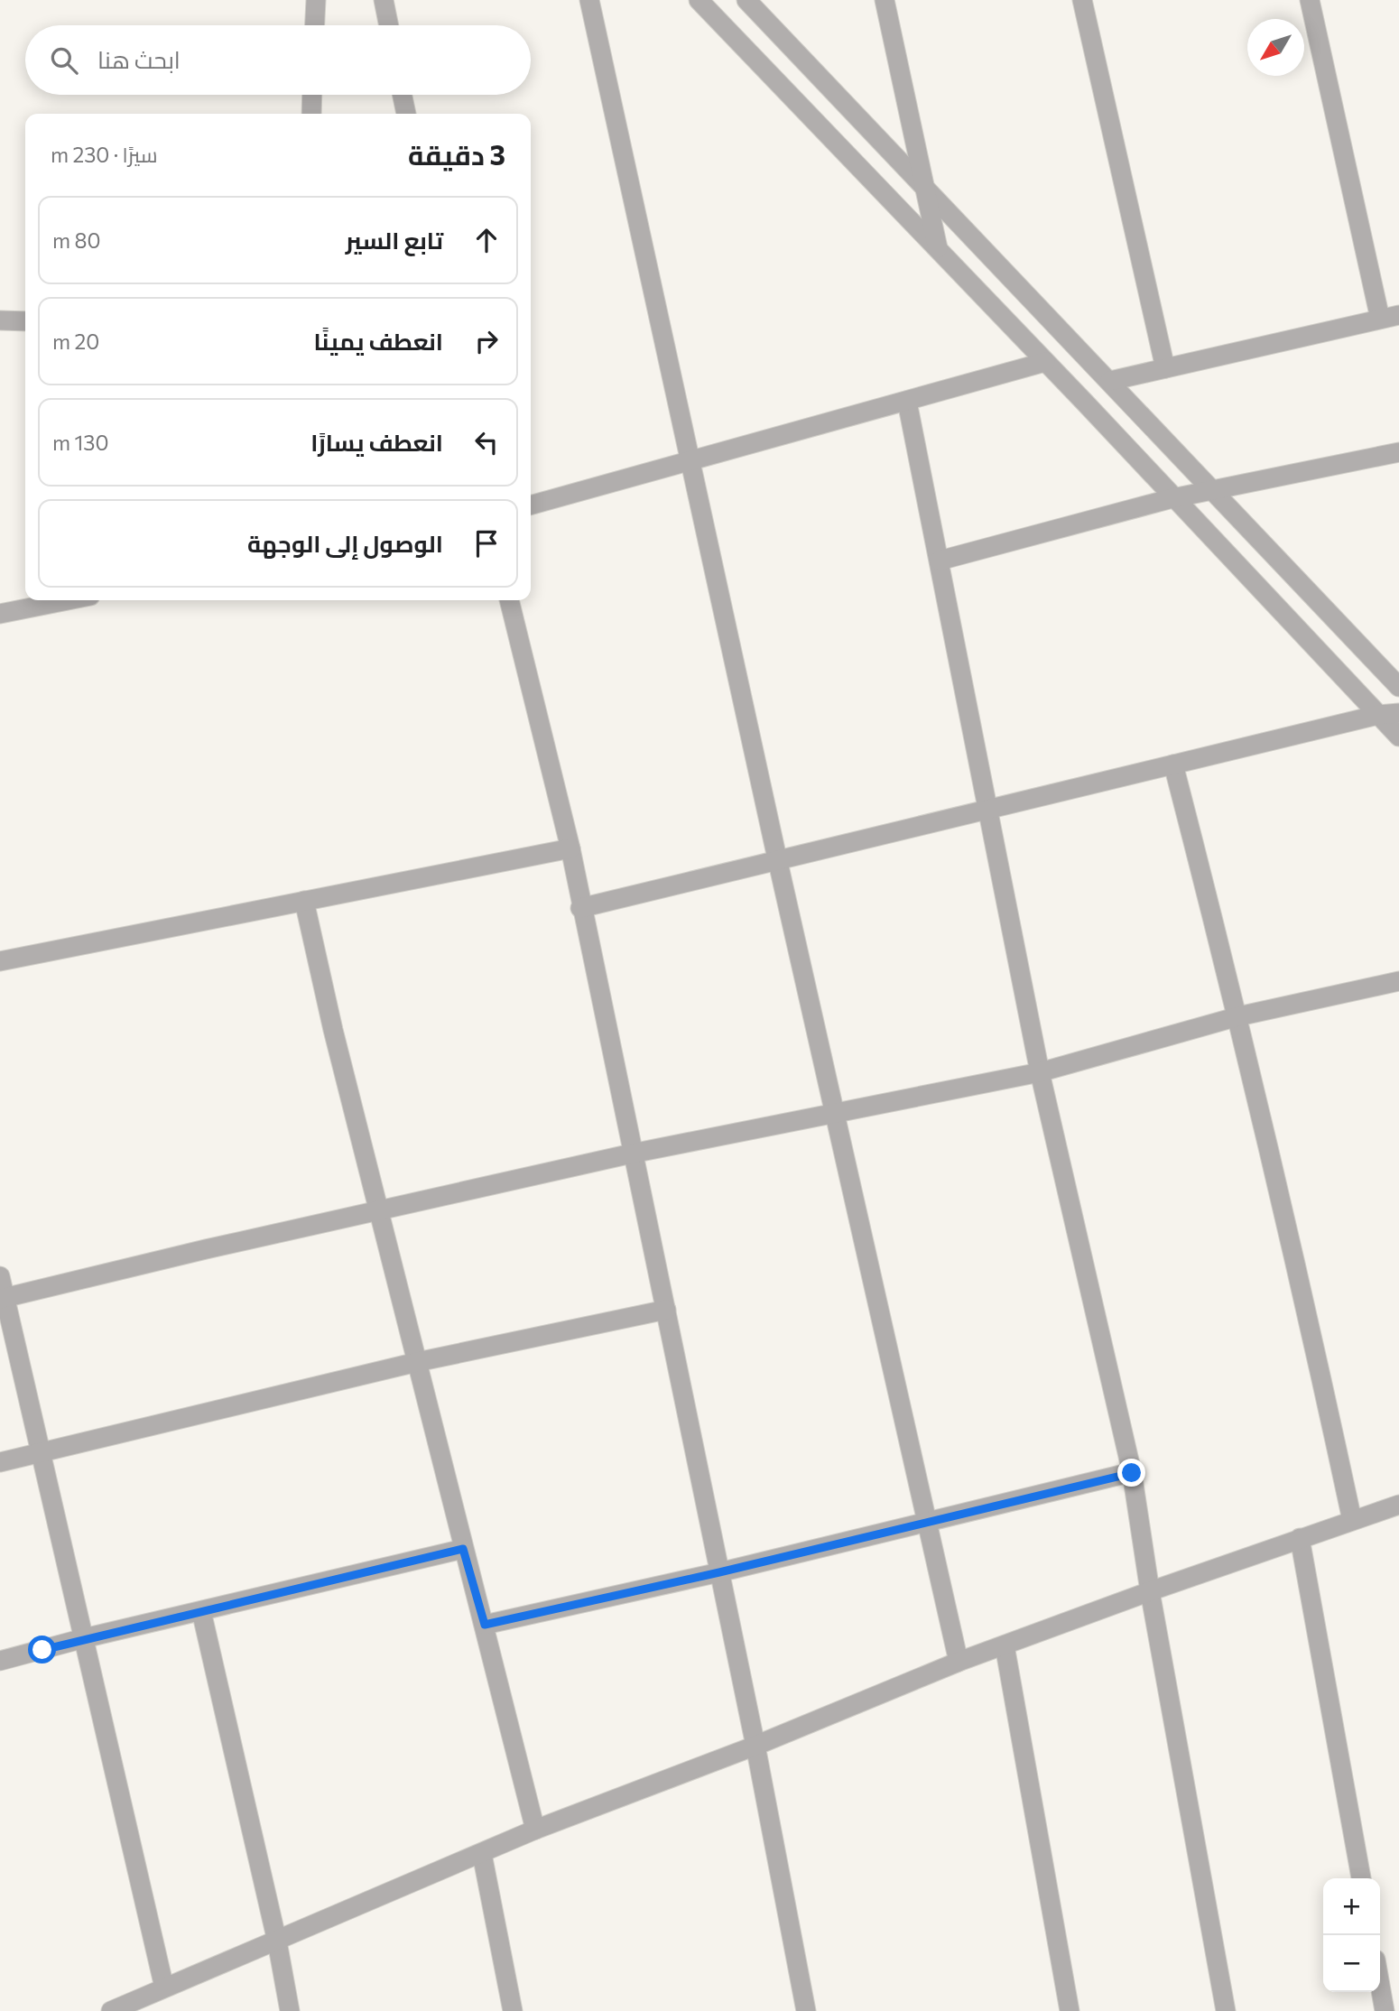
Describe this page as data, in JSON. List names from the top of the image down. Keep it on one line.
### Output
{"north":"bottom left","page":{"search":"ابحث هنا","heading":["3 دقيقة","سيرًا · 230 m"],"list":[["تابع السير","80 m"],["انعطف يمينًا","20 m"],["انعطف يسارًا","130 m"],"الوصول إلى الوجهة"],"map_buttons":["+","−"]}}
